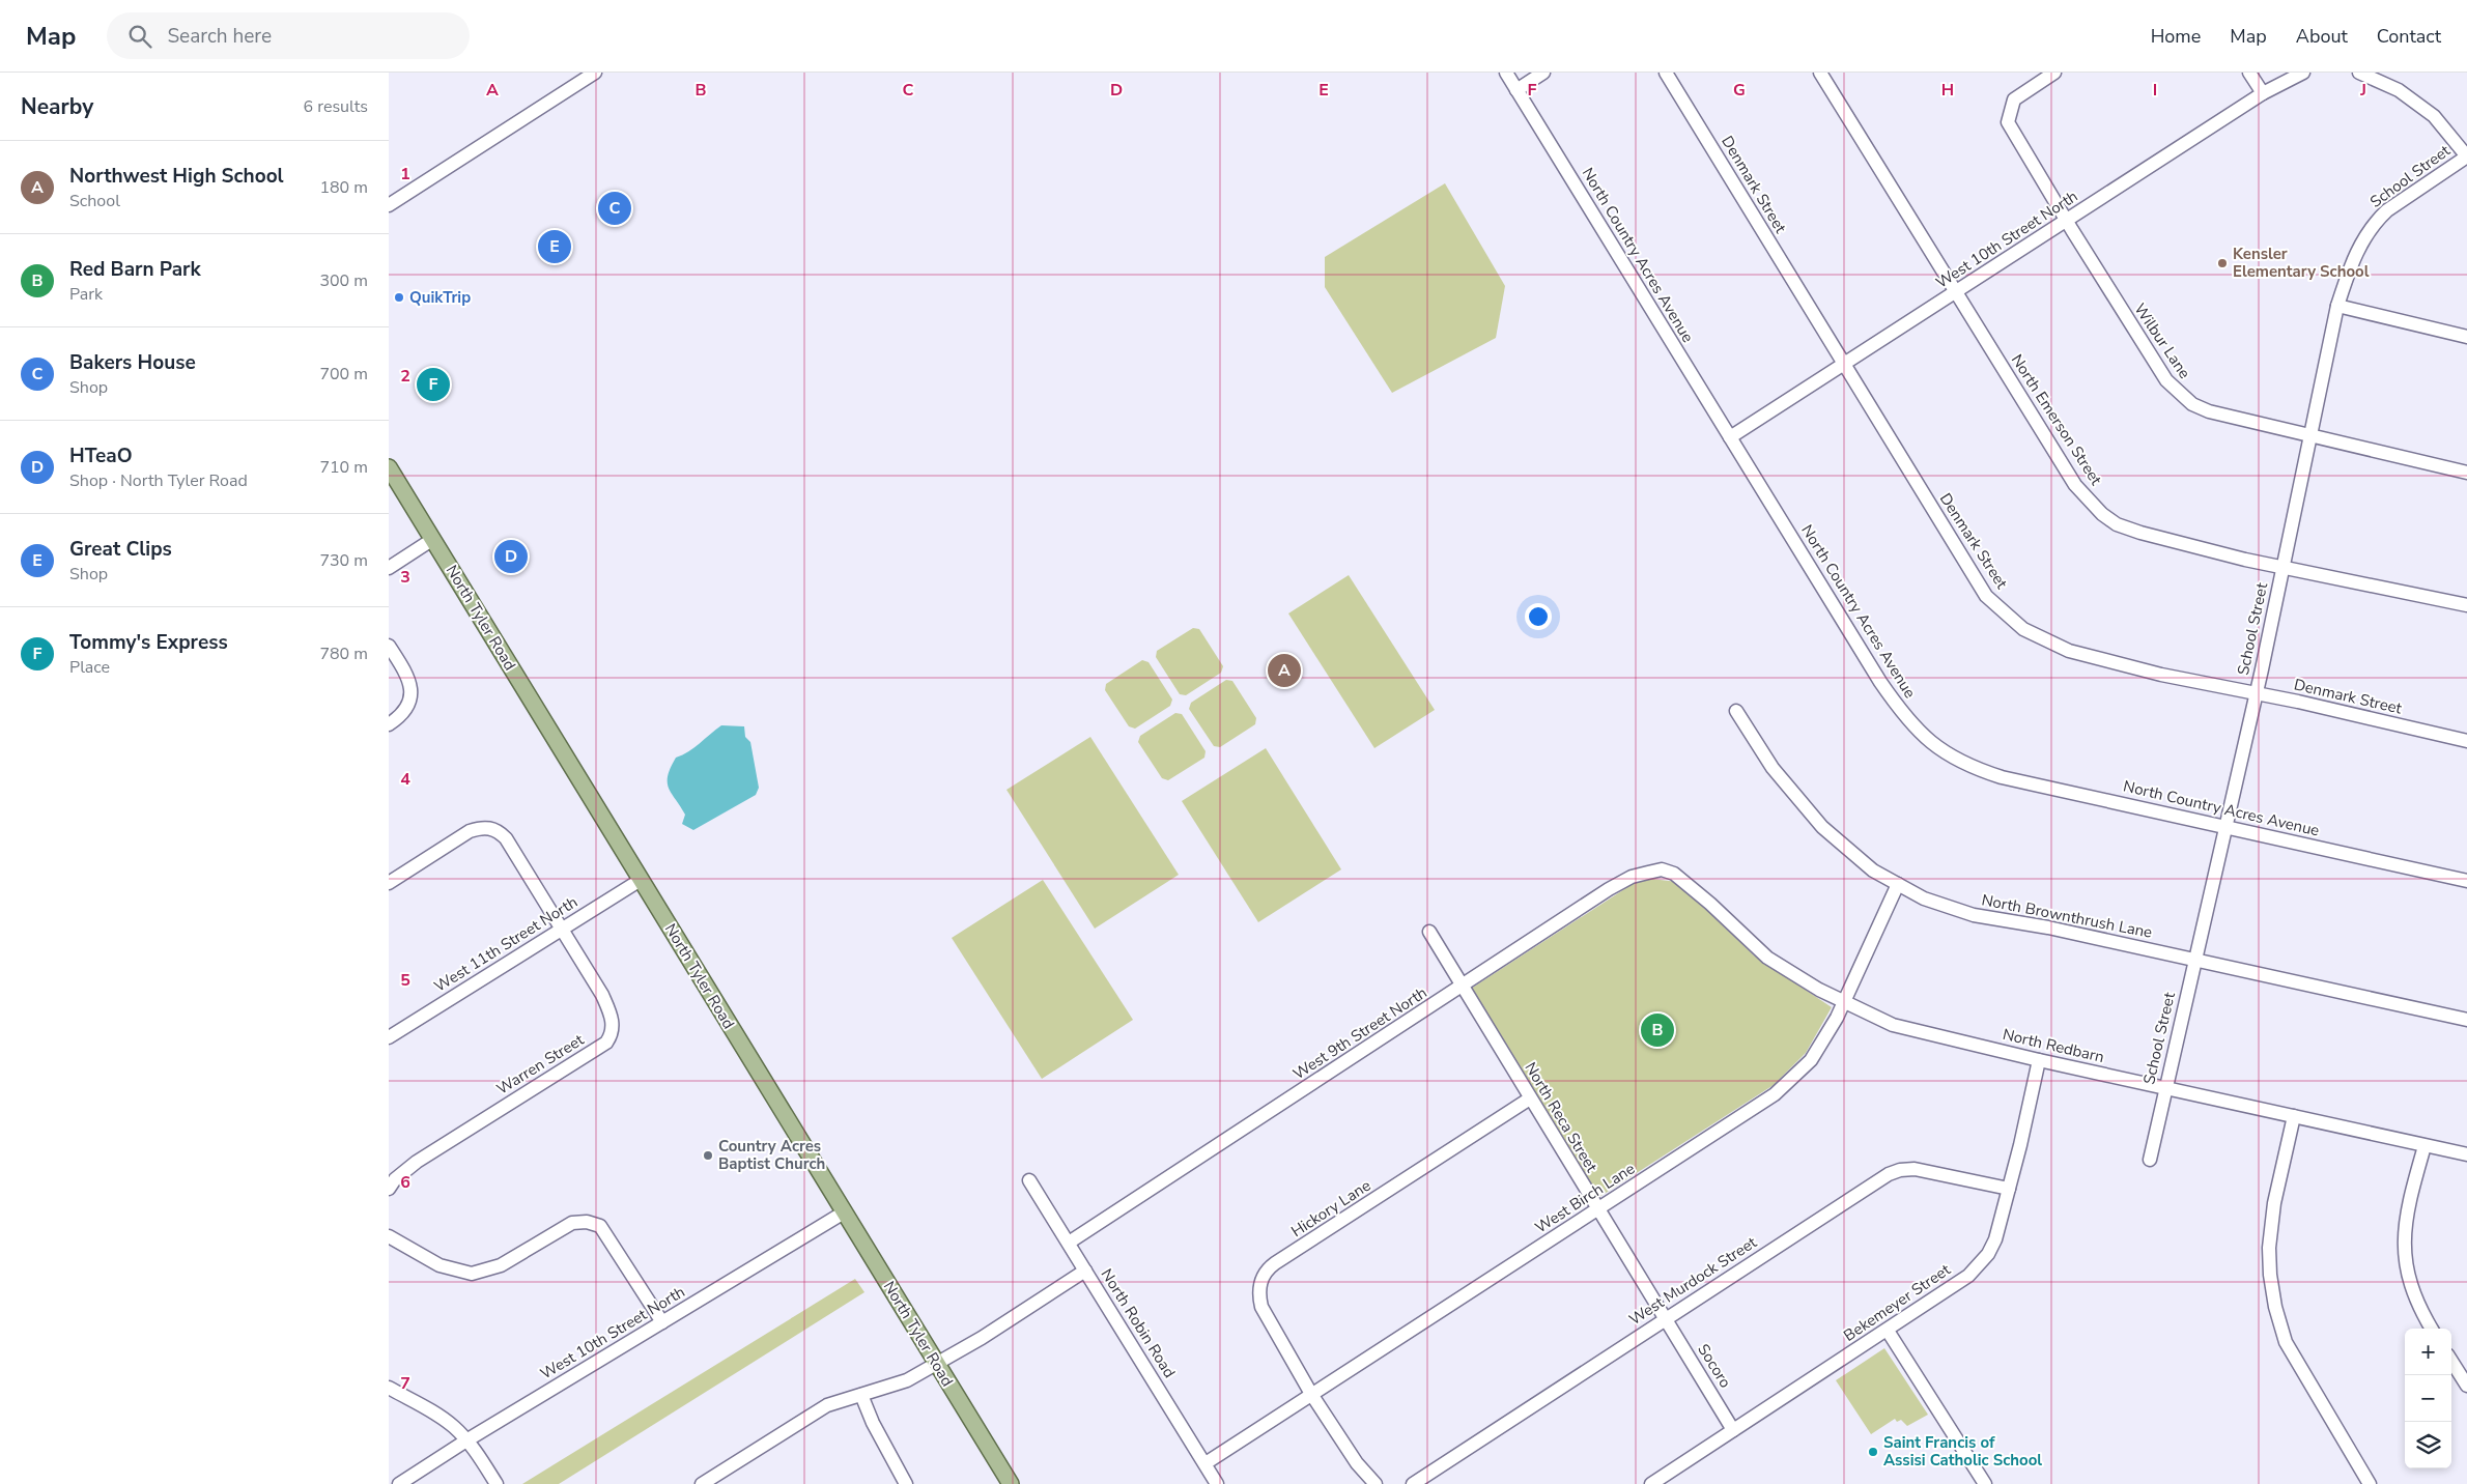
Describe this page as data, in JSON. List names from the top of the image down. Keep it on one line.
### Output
{"streets":{"main road":["North Tyler Road"],"street":["School Street","Denmark Street","West 10th Street North","North Country Acres Avenue","Wilbur Lane","North Emerson Street","North Brownthrush Lane","West 11th Street North","West 9th Street North","North Redbarn","Warren Street","North Reca Street","West Birch Lane","Hickory Lane","West Murdock Street","Bekemeyer Street","North Robin Road","Socoro"]},"crossings":[["School Street","Denmark Street"],["School Street","North Country Acres Avenue"],["School Street","Wilbur Lane"],["School Street","North Emerson Street"],["School Street","North Brownthrush Lane"],["School Street","North Redbarn"],["Denmark Street","West 10th Street North"],["West 10th Street North","North Country Acres Avenue"],["West 10th Street North","Wilbur Lane"],["West 10th Street North","North Emerson Street"],["West 10th Street North","North Tyler Road"],["North Tyler Road","West 11th Street North"],["North Brownthrush Lane","West Birch Lane"],["West 11th Street North","Warren Street"],["West 9th Street North","North Redbarn"],["West 9th Street North","North Reca Street"],["West 9th Street North","North Robin Road"],["North Redbarn","West Birch Lane"],["North Redbarn","Bekemeyer Street"],["North Reca Street","West Birch Lane"],["North Reca Street","Hickory Lane"],["North Reca Street","West Murdock Street"],["North Reca Street","Socoro"],["West Birch Lane","Hickory Lane"],["West Birch Lane","North Robin Road"],["West Murdock Street","Bekemeyer Street"],["West Murdock Street","Socoro"],["Bekemeyer Street","Socoro"]],"places":["Kensler Elementary School","QuikTrip","Country Acres Baptist Church","Saint Francis of Assisi Catholic School"],"page":{"header":"Map","search":"Search here","nav":["Home","Map","About","Contact"],"heading":["Nearby","6 results"],"list":[{"mark":"A","name":"Northwest High School","note":"School","value":"180 m"},{"mark":"B","name":"Red Barn Park","note":"Park","value":"300 m"},{"mark":"C","name":"Bakers House","note":"Shop","value":"700 m"},{"mark":"D","name":"HTeaO","note":"Shop · North Tyler Road","value":"710 m"},{"mark":"E","name":"Great Clips","note":"Shop","value":"730 m"},{"mark":"F","name":"Tommy's Express","note":"Place","value":"780 m"}],"pins":["C","E","F","D","A","B"],"map_buttons":["+","−"]},"grid":{"columns":["A","B","C","D","E","F","G","H","I","J"],"rows":["1","2","3","4","5","6","7"]}}
